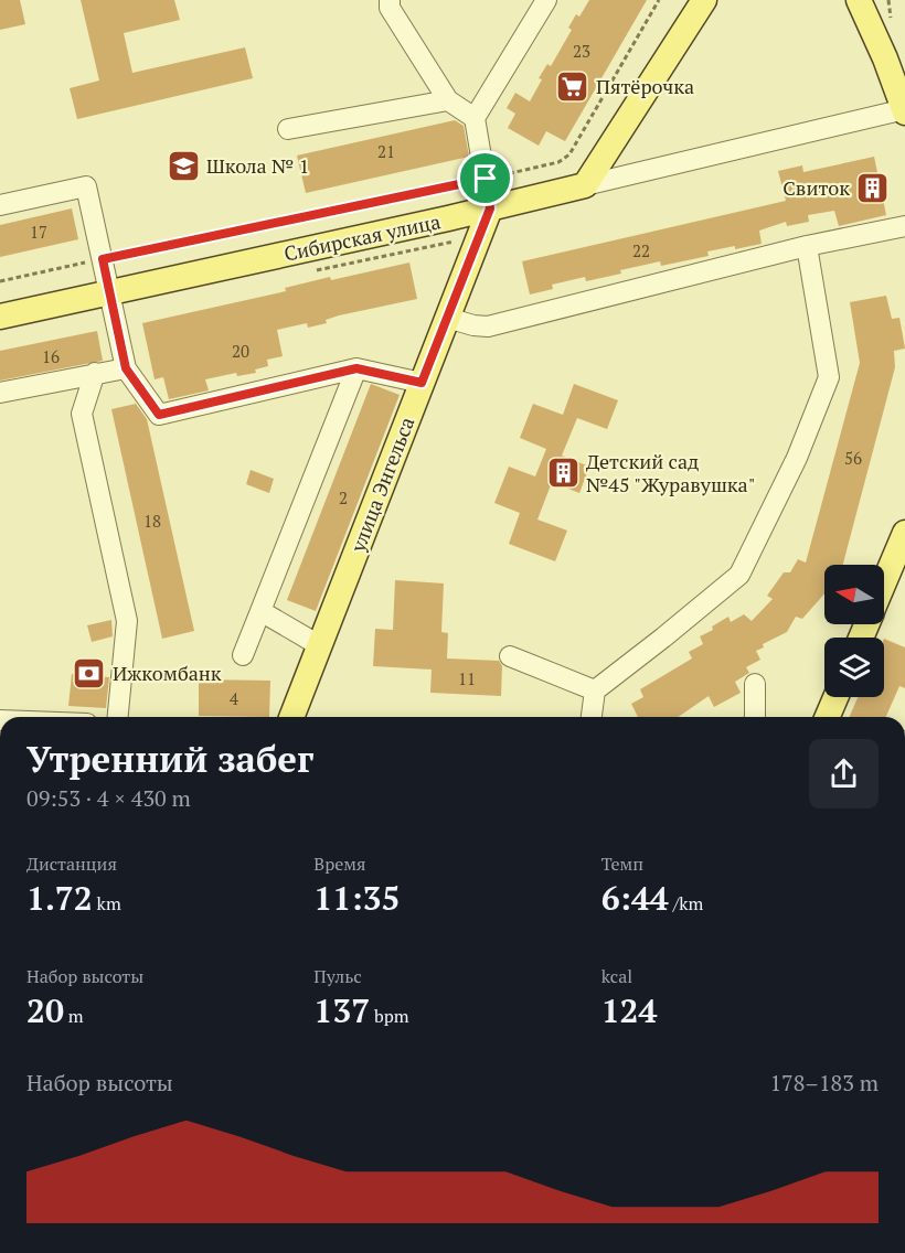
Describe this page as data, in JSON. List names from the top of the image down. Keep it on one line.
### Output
{"streets":{"main road":["Сибирская улица","улица Энгельса"]},"crossings":[["Сибирская улица","улица Энгельса"]],"places":{"supermarket":["Пятёрочка"],"school or university":["Школа № 1"],"building":["Свиток","Детский сад №45 \"Журавушка\""],"bank":["Ижкомбанк"]},"house_numbers":["23","21","17","22","20","16","56","2","18","11","4"],"north":"left","page":{"heading":["Утренний забег","09:53 · 4 × 430 m"],"stats":[["Дистанция","1.72 km"],["Время","11:35"],["Темп","6:44 /km"],["Набор высоты","20 m"],["Пульс","137 bpm"],["kcal","124"]],"chart":["Набор высоты","178–183 m"]}}
